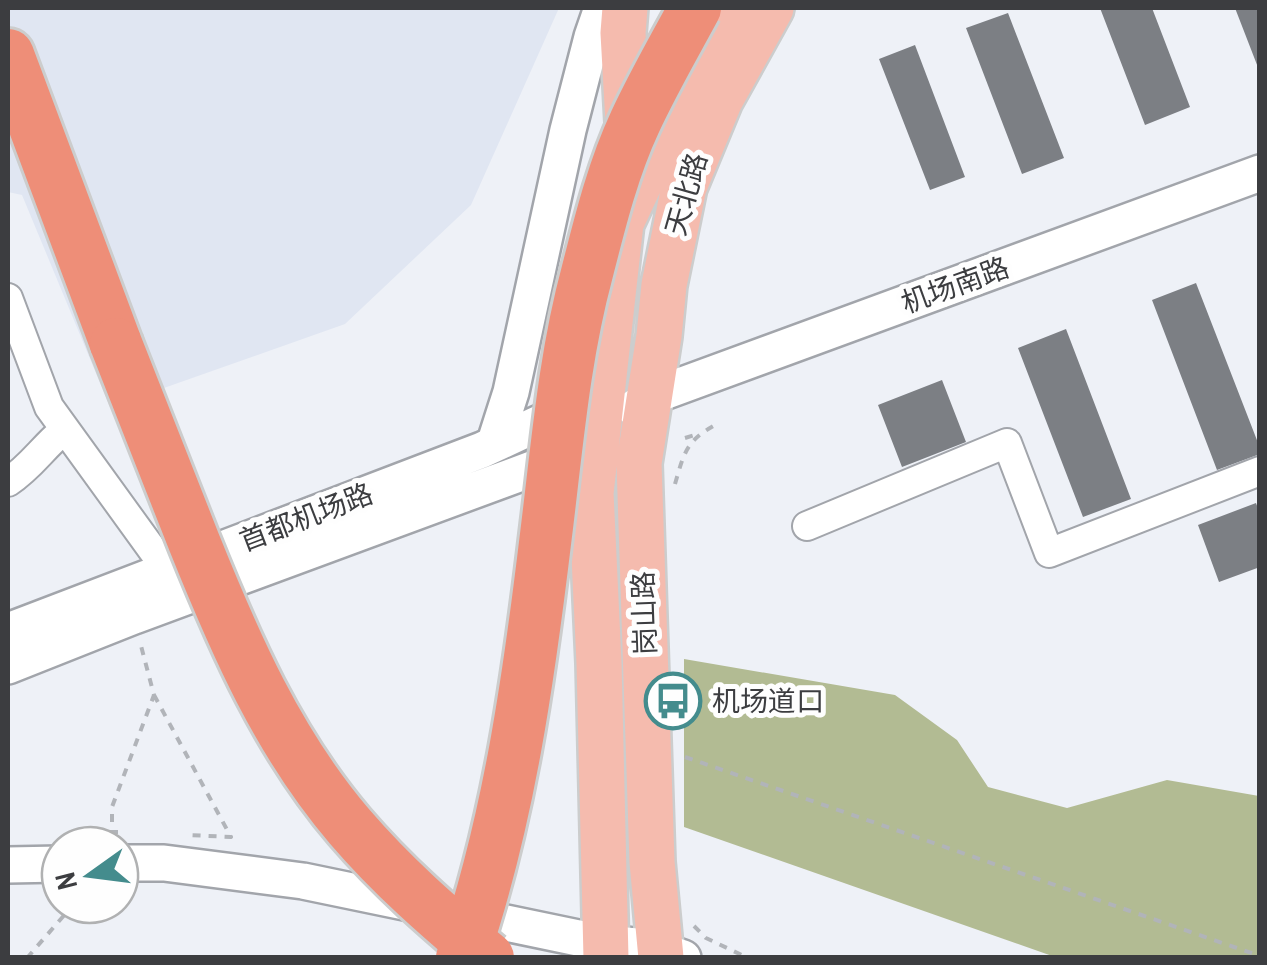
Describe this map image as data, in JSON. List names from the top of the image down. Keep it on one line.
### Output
{"streets":{"main road":["天北路","岗山路"],"street":["机场南路","首都机场路"]},"crossings":[["天北路","机场南路"],["天北路","首都机场路"],["天北路","岗山路"],["机场南路","岗山路"],["首都机场路","岗山路"]],"places":{"bus stop":["机场道口"]},"north":"left"}
